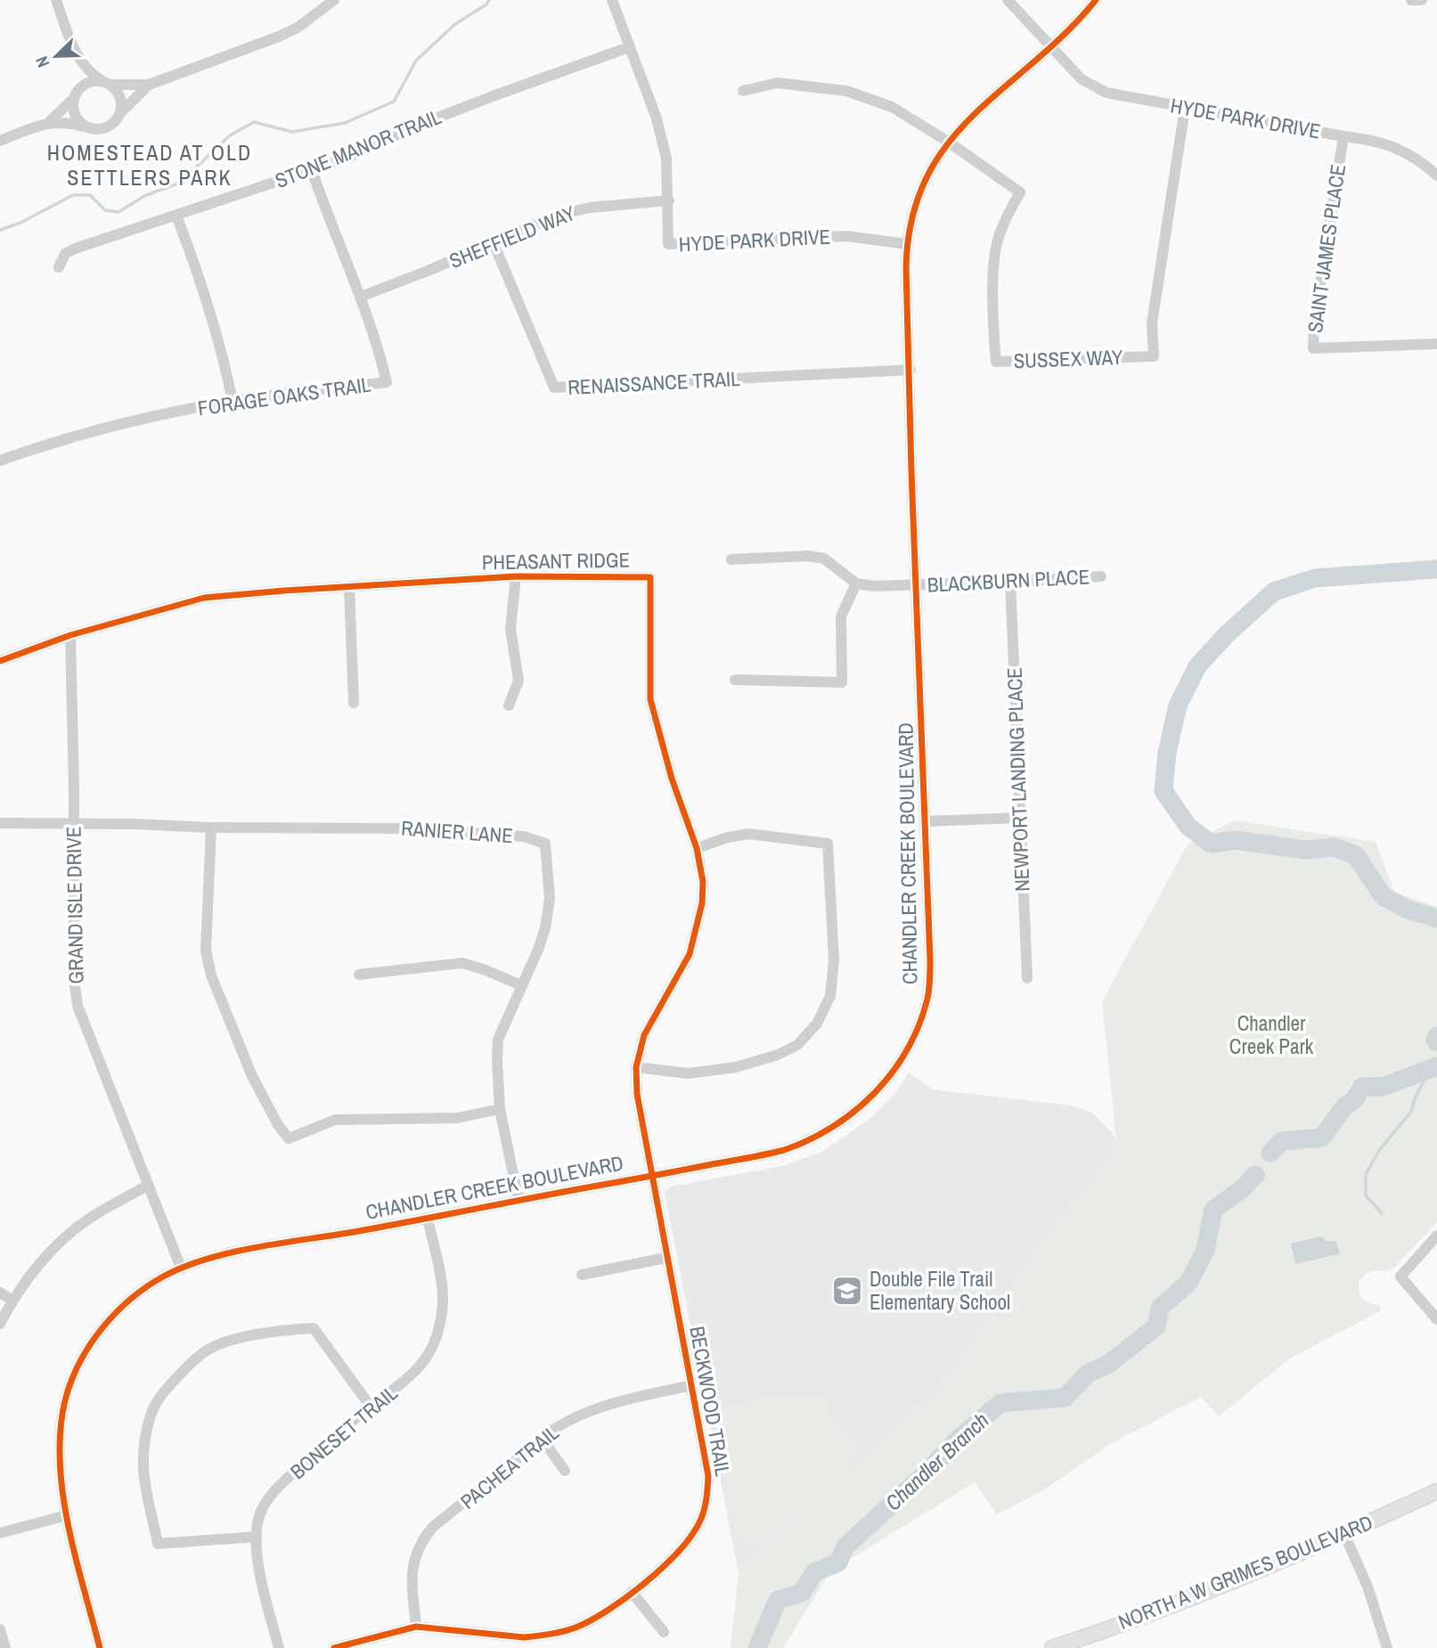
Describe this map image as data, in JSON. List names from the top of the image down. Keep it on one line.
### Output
{"streets":{"main road":["NORTH A W GRIMES BOULEVARD"],"street":["HYDE PARK DRIVE","STONE MANOR TRAIL","SHEFFIELD WAY","SAINT JAMES PLACE","SUSSEX WAY","RENAISSANCE TRAIL","FORAGE OAKS TRAIL","PHEASANT RIDGE","BLACKBURN PLACE","NEWPORT LANDING PLACE","RANIER LANE","CHANDLER CREEK BOULEVARD","GRAND ISLE DRIVE","BECKWOOD TRAIL","BONESET TRAIL","PACHEA TRAIL"]},"crossings":[["HYDE PARK DRIVE","STONE MANOR TRAIL"],["HYDE PARK DRIVE","SHEFFIELD WAY"],["HYDE PARK DRIVE","SAINT JAMES PLACE"],["HYDE PARK DRIVE","SUSSEX WAY"],["HYDE PARK DRIVE","CHANDLER CREEK BOULEVARD"],["STONE MANOR TRAIL","FORAGE OAKS TRAIL"],["SHEFFIELD WAY","RENAISSANCE TRAIL"],["SHEFFIELD WAY","FORAGE OAKS TRAIL"],["SUSSEX WAY","CHANDLER CREEK BOULEVARD"],["RENAISSANCE TRAIL","CHANDLER CREEK BOULEVARD"],["PHEASANT RIDGE","CHANDLER CREEK BOULEVARD"],["PHEASANT RIDGE","GRAND ISLE DRIVE"],["PHEASANT RIDGE","BECKWOOD TRAIL"],["BLACKBURN PLACE","NEWPORT LANDING PLACE"],["BLACKBURN PLACE","CHANDLER CREEK BOULEVARD"],["RANIER LANE","CHANDLER CREEK BOULEVARD"],["RANIER LANE","GRAND ISLE DRIVE"],["CHANDLER CREEK BOULEVARD","GRAND ISLE DRIVE"],["CHANDLER CREEK BOULEVARD","BECKWOOD TRAIL"],["CHANDLER CREEK BOULEVARD","BONESET TRAIL"],["BECKWOOD TRAIL","PACHEA TRAIL"]],"districts":["HOMESTEAD AT OLD SETTLERS PARK"],"water":["Chandler Branch"],"parks":["Chandler Creek Park"],"places":{"school or university":["Double File Trail Elementary School"]},"north":"bottom left"}
